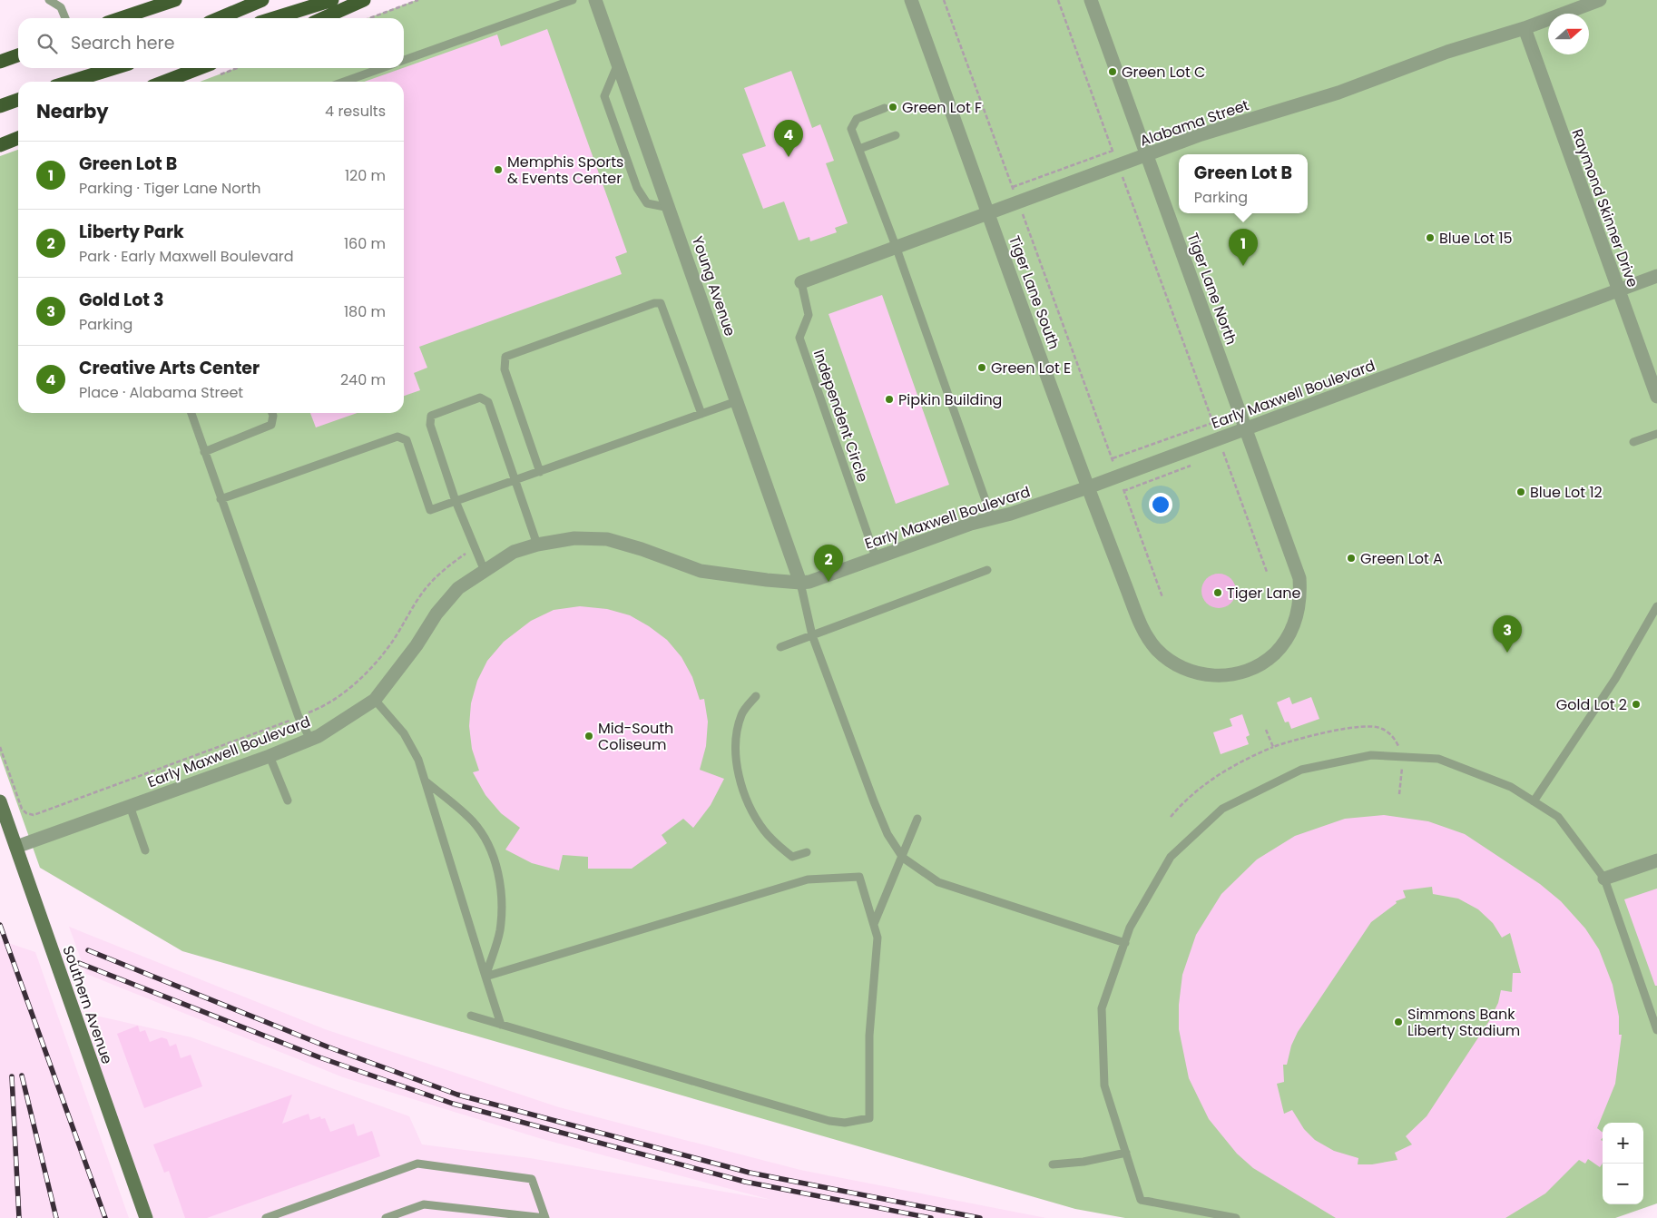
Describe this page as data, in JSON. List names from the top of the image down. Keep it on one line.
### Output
{"streets":{"main road":["Southern Avenue"],"street":["Alabama Street","Raymond Skinner Drive","Young Avenue","Tiger Lane North","Tiger Lane South","Early Maxwell Boulevard"],"lane":["Independent Circle"]},"crossings":[["Alabama Street","Raymond Skinner Drive"],["Alabama Street","Tiger Lane North"],["Alabama Street","Tiger Lane South"],["Alabama Street","Independent Circle"],["Raymond Skinner Drive","Early Maxwell Boulevard"],["Young Avenue","Early Maxwell Boulevard"],["Tiger Lane North","Tiger Lane South"],["Tiger Lane North","Early Maxwell Boulevard"],["Tiger Lane South","Early Maxwell Boulevard"],["Early Maxwell Boulevard","Independent Circle"],["Early Maxwell Boulevard","Southern Avenue"]],"places":["Green Lot C","Green Lot F","Memphis Sports & Events Center","Blue Lot 15","Green Lot E","Pipkin Building","Blue Lot 12","Green Lot A","Tiger Lane","Gold Lot 2","Mid-South Coliseum","Simmons Bank Liberty Stadium"],"north":"right","page":{"search":"Search here","heading":["Nearby","4 results"],"pins":["4","1","2","3"],"list":[{"mark":"1","name":"Green Lot B","note":"Parking · Tiger Lane North","value":"120 m"},{"mark":"2","name":"Liberty Park","note":"Park · Early Maxwell Boulevard","value":"160 m"},{"mark":"3","name":"Gold Lot 3","note":"Parking","value":"180 m"},{"mark":"4","name":"Creative Arts Center","note":"Place · Alabama Street","value":"240 m"}],"popup":["Green Lot B","Parking"],"map_buttons":["+","−"]}}
